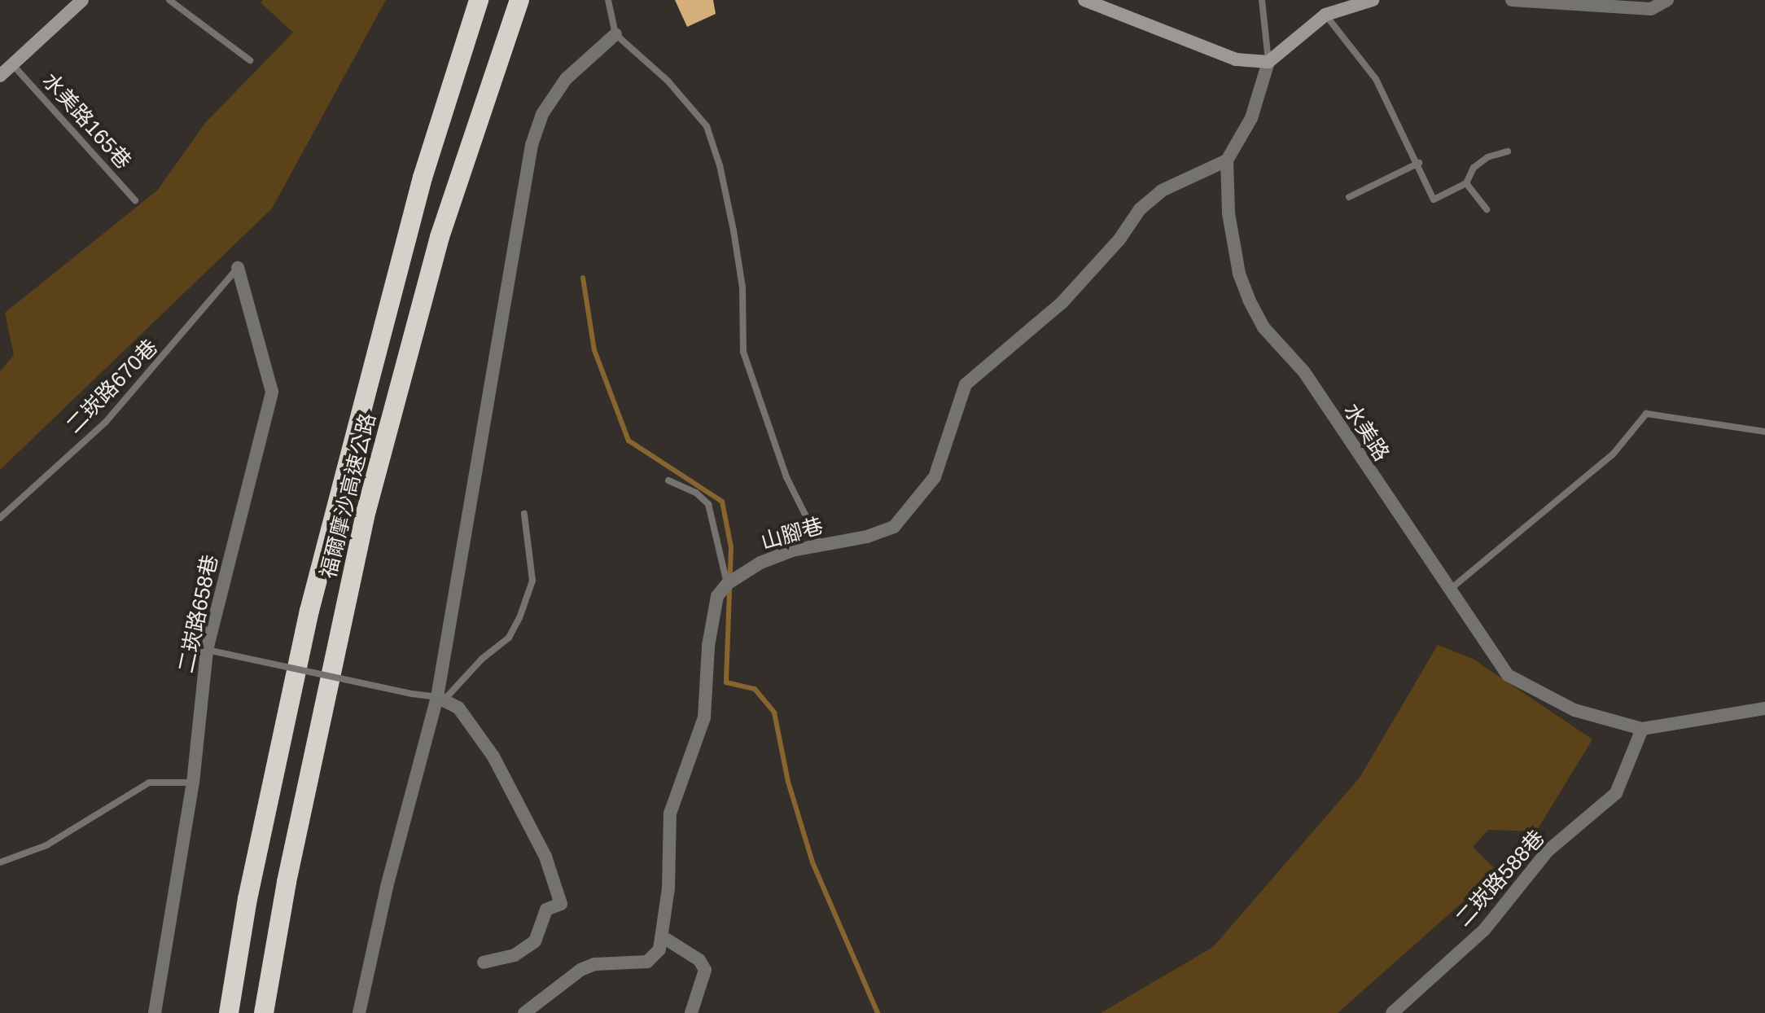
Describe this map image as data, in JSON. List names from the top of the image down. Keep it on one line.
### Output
{"streets":{"highway":["福爾摩沙高速公路"],"street":["水美路","山腳巷","二崁路658巷","二崁路588巷"],"lane":["水美路165巷","二崁路670巷"]},"crossings":[["二崁路670巷","二崁路658巷"],["水美路","山腳巷"],["水美路","二崁路588巷"]]}
